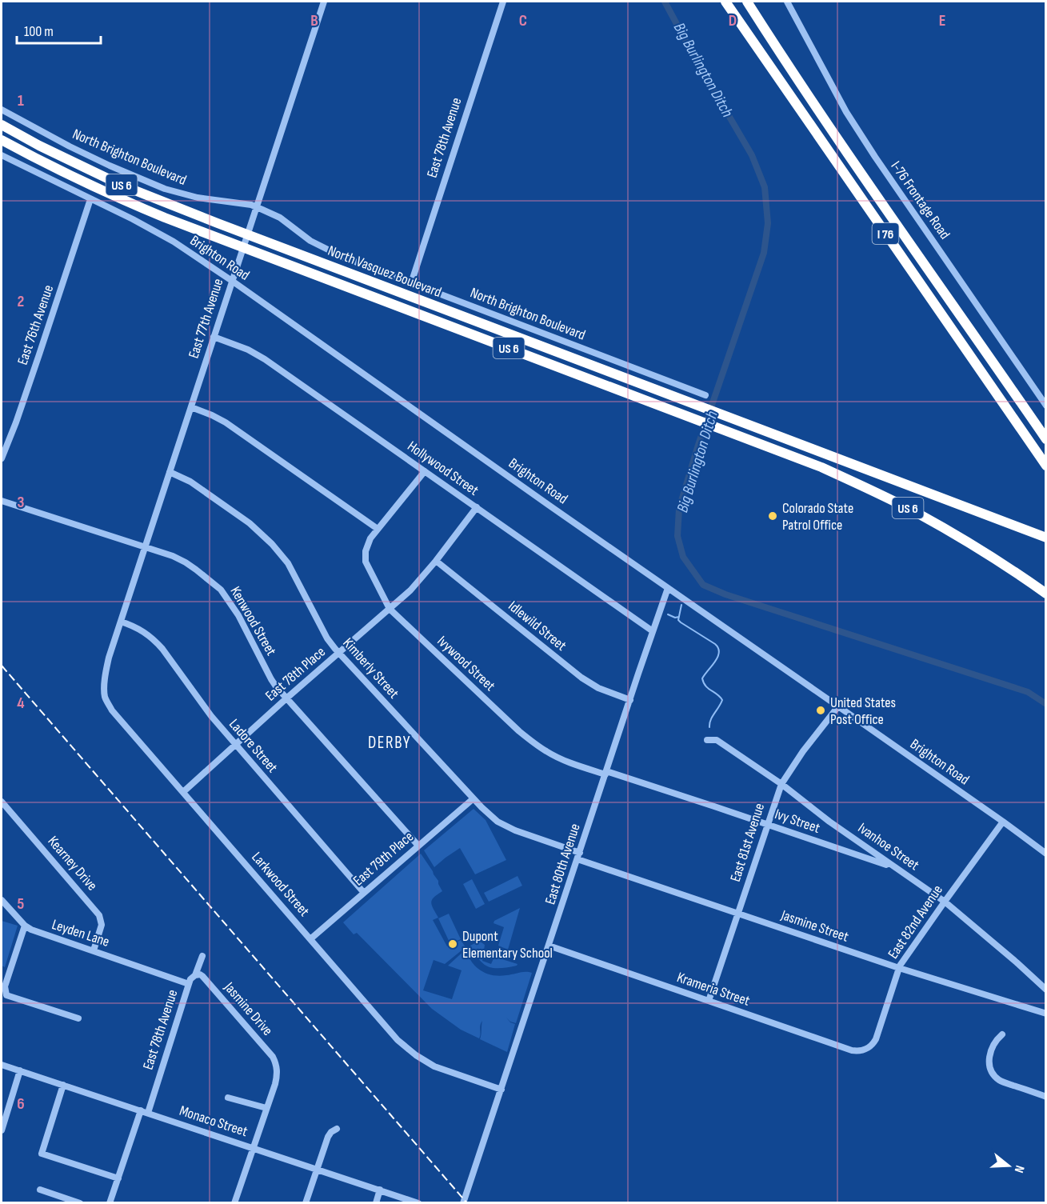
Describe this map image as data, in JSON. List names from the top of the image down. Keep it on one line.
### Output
{"streets":{"highway":["US 6","I 76","North Vasquez Boulevard"],"street":["East 78th Avenue","North Brighton Boulevard","I-76 Frontage Road","Brighton Road","East 77th Avenue","East 76th Avenue","Hollywood Street","Kenwood Street","Idlewild Street","Ivywood Street","Kimberly Street","East 78th Place","Ladore Street","Ivy Street","East 81st Avenue","Ivanhoe Street","East 79th Place","Kearney Drive","East 80th Avenue","Larkwood Street","East 82nd Avenue","Jasmine Street","Leyden Lane","Krameria Street","Jasmine Drive","Monaco Street"]},"crossings":[["East 78th Avenue","North Brighton Boulevard"],["East 78th Avenue","Leyden Lane"],["East 78th Avenue","Jasmine Drive"],["East 78th Avenue","Monaco Street"],["North Brighton Boulevard","East 77th Avenue"],["US 6","North Vasquez Boulevard"],["Brighton Road","East 77th Avenue"],["Brighton Road","East 76th Avenue"],["Brighton Road","East 81st Avenue"],["Brighton Road","East 80th Avenue"],["Brighton Road","East 82nd Avenue"],["North Vasquez Boulevard","East 77th Avenue"],["East 77th Avenue","Hollywood Street"],["East 77th Avenue","Kenwood Street"],["East 77th Avenue","Kimberly Street"],["East 77th Avenue","Ladore Street"],["East 77th Avenue","Larkwood Street"],["Hollywood Street","East 78th Place"],["Hollywood Street","East 80th Avenue"],["Kenwood Street","East 78th Place"],["Kenwood Street","East 79th Place"],["Idlewild Street","East 78th Place"],["Idlewild Street","East 80th Avenue"],["Ivywood Street","East 78th Place"],["Ivywood Street","Ivy Street"],["Ivywood Street","East 80th Avenue"],["Kimberly Street","East 78th Place"],["Kimberly Street","East 79th Place"],["Kimberly Street","East 80th Avenue"],["Kimberly Street","Jasmine Street"],["East 78th Place","Ladore Street"],["East 78th Place","Larkwood Street"],["Ladore Street","East 79th Place"],["Ivy Street","East 81st Avenue"],["Ivy Street","Ivanhoe Street"],["Ivy Street","East 80th Avenue"],["East 81st Avenue","Ivanhoe Street"],["East 81st Avenue","Jasmine Street"],["East 81st Avenue","Krameria Street"],["Ivanhoe Street","East 82nd Avenue"],["East 79th Place","Larkwood Street"],["Kearney Drive","Leyden Lane"],["East 80th Avenue","Larkwood Street"],["East 80th Avenue","Jasmine Street"],["East 80th Avenue","Krameria Street"],["East 82nd Avenue","Jasmine Street"],["East 82nd Avenue","Krameria Street"]],"districts":["DERBY"],"water":["Big Burlington Ditch"],"places":["Colorado State Patrol Office","United States Post Office","Dupont Elementary School"],"scale_bar":"100 m","north":"right","grid":{"columns":["B","C","D","E"],"rows":["1","2","3","4","5","6"]}}
